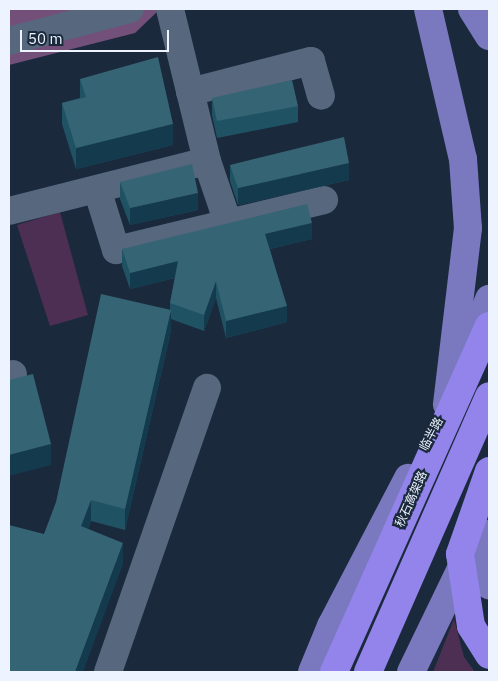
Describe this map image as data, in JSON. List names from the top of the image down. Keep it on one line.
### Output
{"streets":{"highway":["秋石高架路"],"main road":["临半路"]},"scale_bar":"50 m"}
